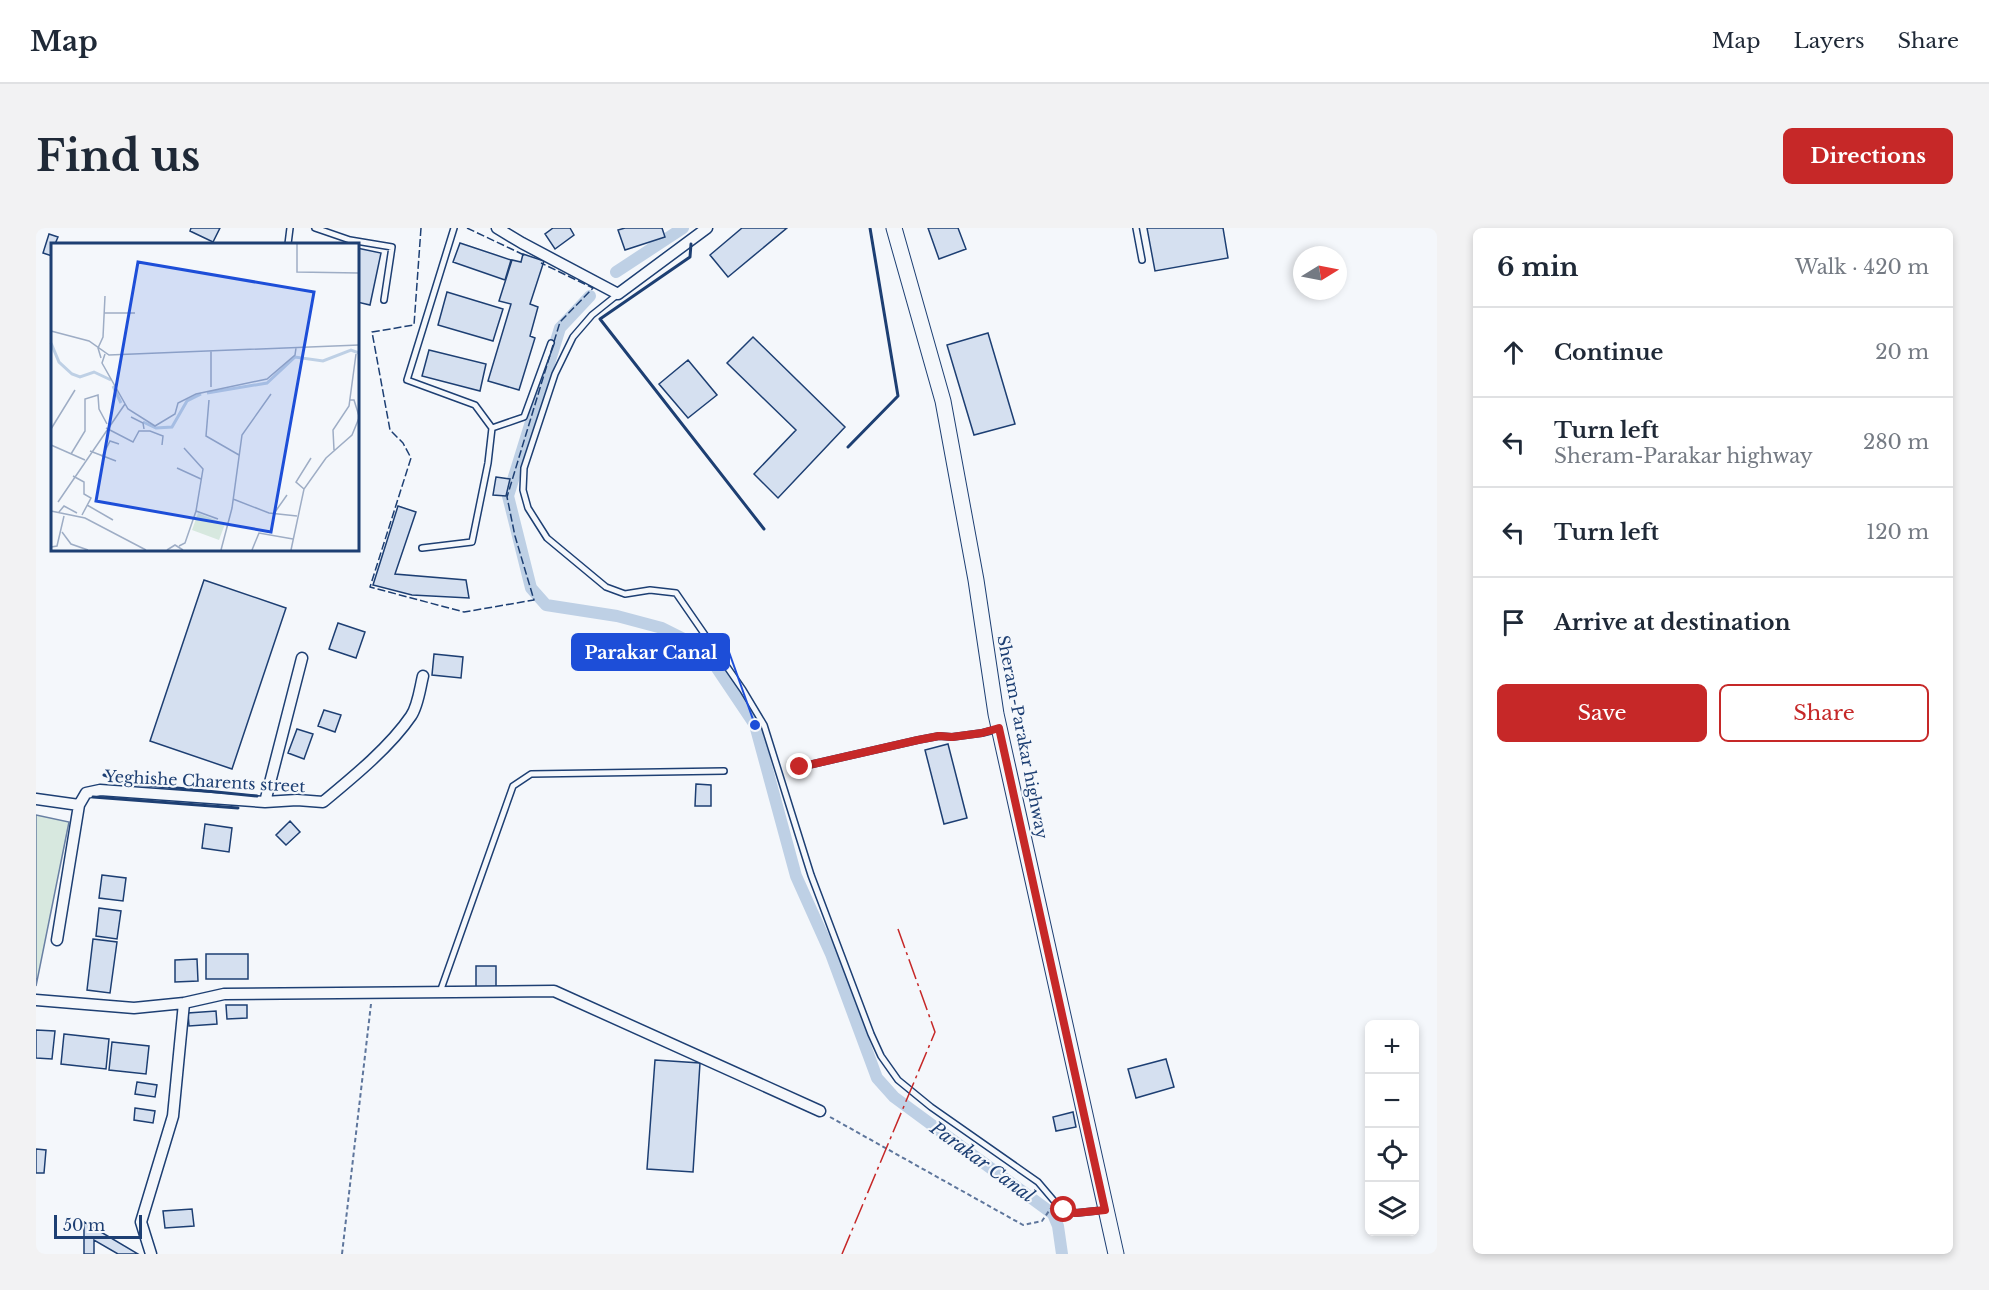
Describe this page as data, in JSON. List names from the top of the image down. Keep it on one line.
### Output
{"streets":{"street":["Sheram-Parakar highway","Yeghishe Charents street"]},"water":["Parakar Canal"],"places":["Parakar Canal"],"scale_bar":"50 m","north":"right","page":{"header":"Map","nav":["Map","Layers","Share"],"buttons":["Directions",["Save","Share"]],"title":"Find us","heading":["6 min","Walk · 420 m"],"list":[["Continue","20 m"],["Turn left","Sheram-Parakar highway","280 m"],["Turn left","120 m"],"Arrive at destination"],"map_buttons":["+","−"],"scale":"50 m"}}
